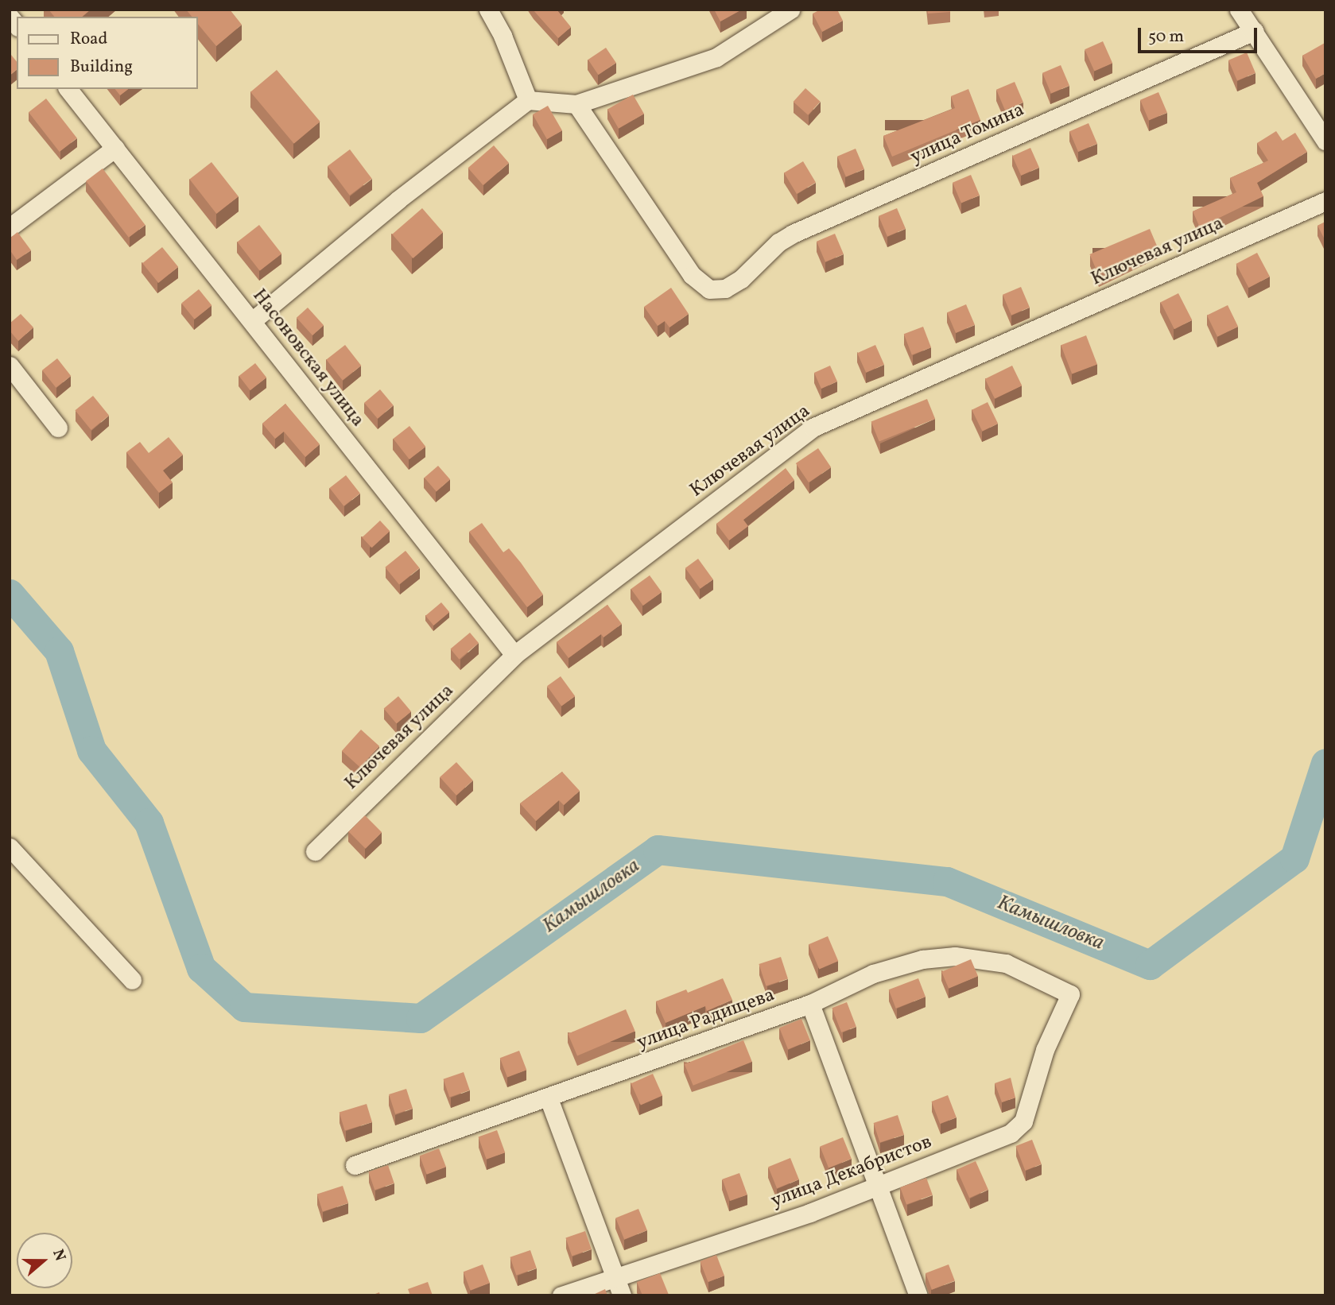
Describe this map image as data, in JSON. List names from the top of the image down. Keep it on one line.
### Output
{"streets":{"street":["улица Томина","Ключевая улица","Насоновская улица","улица Радищева","улица Декабристов"]},"crossings":[["Ключевая улица","Насоновская улица"],["улица Радищева","улица Декабристов"]],"water":["Камышловка"],"legend":["Road","Building"],"scale_bar":"50 m","north":"right"}
